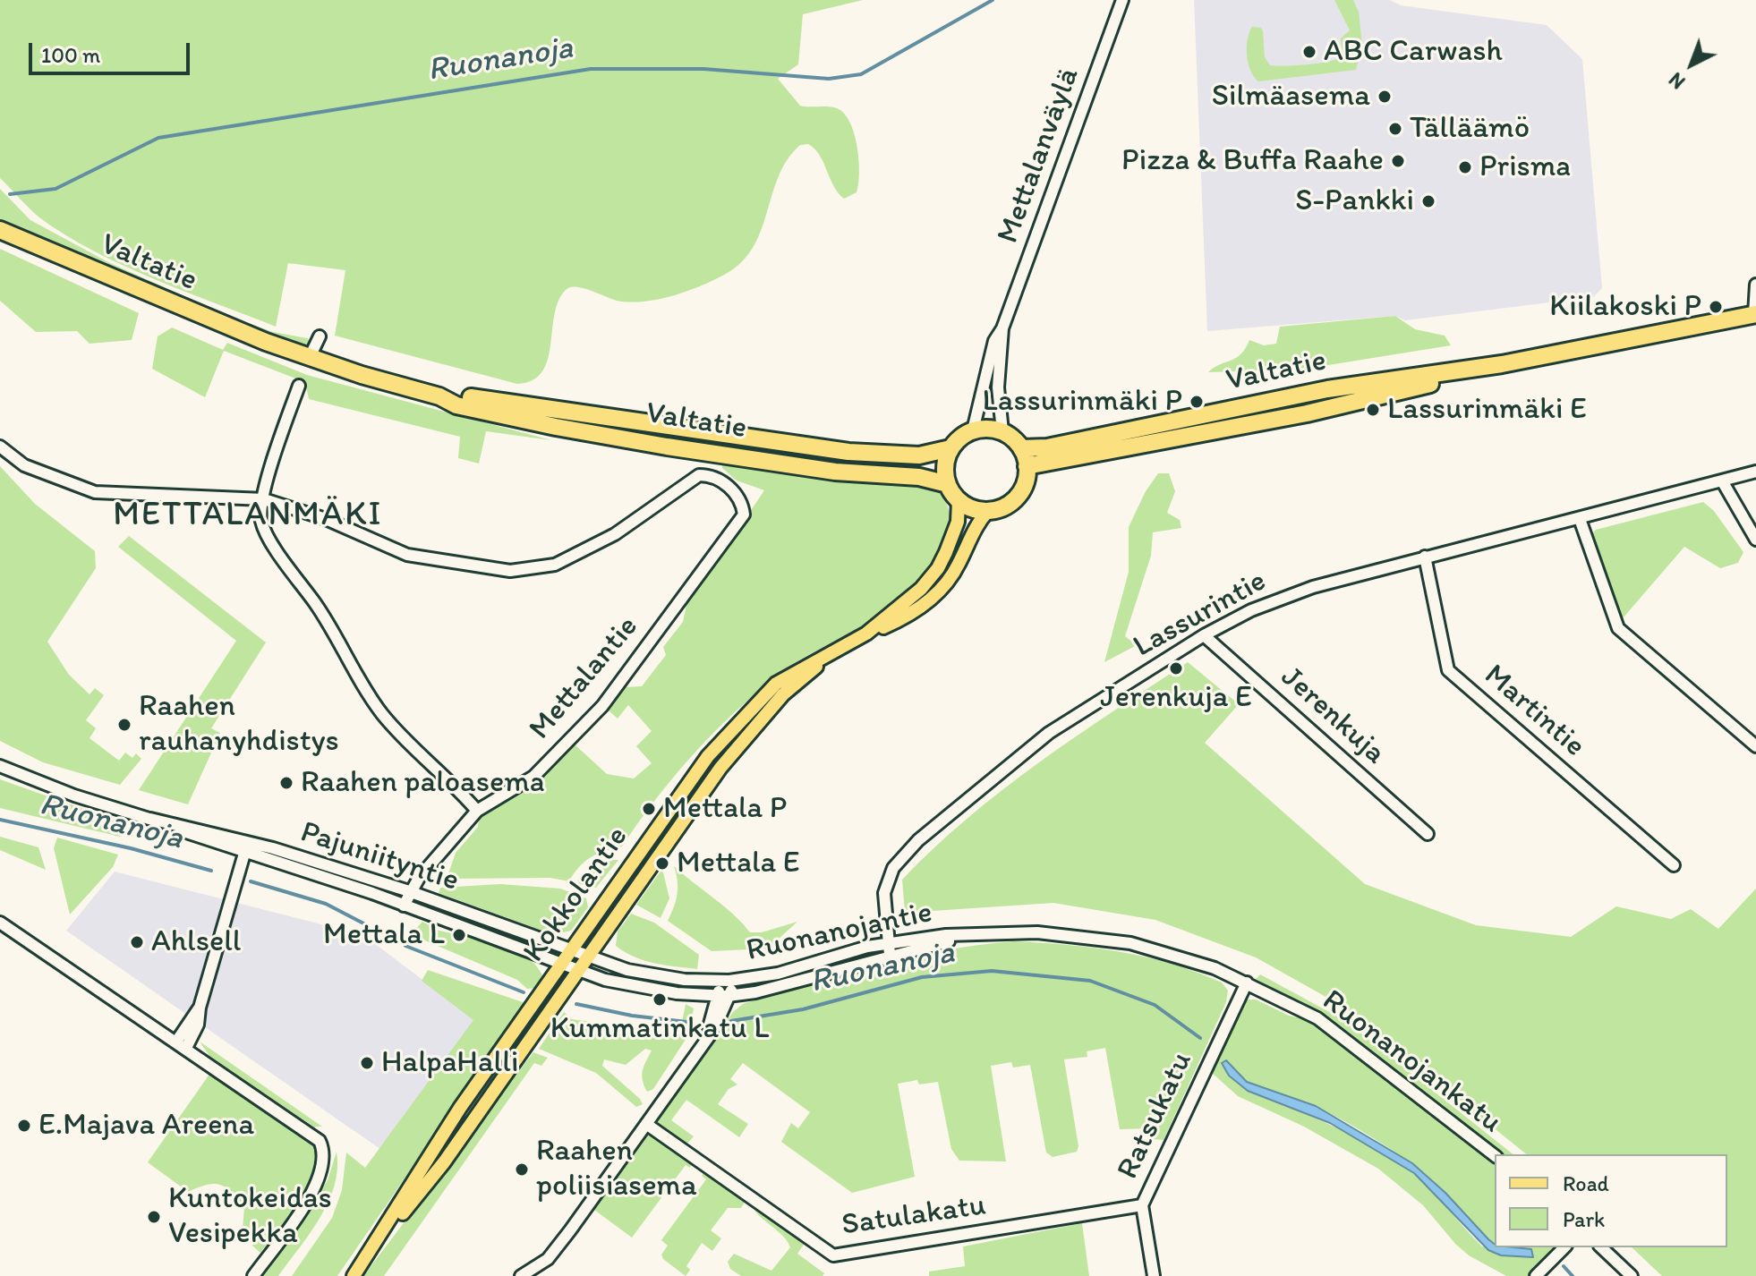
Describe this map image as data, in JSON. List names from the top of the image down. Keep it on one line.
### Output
{"streets":{"highway":["Valtatie"],"main road":["Kokkolantie"],"street":["Mettalanväylä","Lassurintie","Mettalantie","Martintie","Jerenkuja","Pajuniityntie","Ruonanojantie","Ruonanojankatu","Ratsukatu","Satulakatu"]},"crossings":[["Mettalanväylä","Valtatie"],["Mettalanväylä","Kokkolantie"],["Valtatie","Kokkolantie"],["Lassurintie","Martintie"],["Lassurintie","Jerenkuja"],["Lassurintie","Ruonanojantie"],["Mettalantie","Pajuniityntie"],["Pajuniityntie","Kokkolantie"],["Pajuniityntie","Ruonanojantie"],["Kokkolantie","Ruonanojantie"],["Ruonanojantie","Ruonanojankatu"],["Ruonanojankatu","Ratsukatu"],["Ratsukatu","Satulakatu"]],"districts":["METTALANMÄKI"],"water":["Ruonanoja"],"places":["ABC Carwash","Silmäasema","Tälläämö","Pizza & Buffa Raahe","Prisma","S-Pankki","Kiilakoski P","Lassurinmäki P","Lassurinmäki E","Jerenkuja E","Raahen rauhanyhdistys","Raahen paloasema","Mettala P","Mettala E","Mettala L","Ahlsell","Kummatinkatu L","HalpaHalli","E.Majava Areena","Raahen poliisiasema","Kuntokeidas Vesipekka"],"legend":["Road","Park"],"scale_bar":"100 m","north":"bottom left"}
